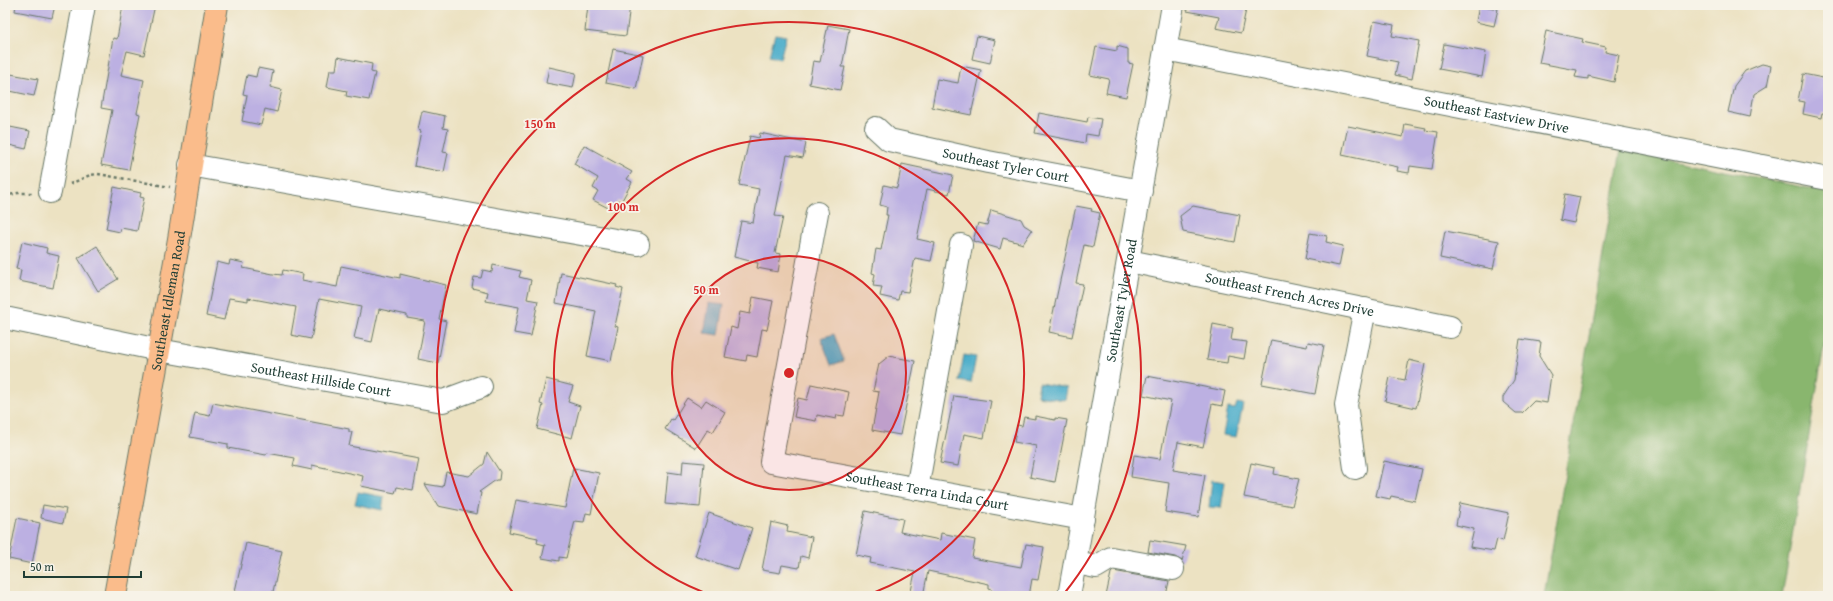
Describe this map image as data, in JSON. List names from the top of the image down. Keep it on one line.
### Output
{"streets":{"main road":["Southeast Idleman Road"],"street":["Southeast Eastview Drive","Southeast Tyler Court","Southeast French Acres Drive","Southeast Tyler Road","Southeast Hillside Court","Southeast Terra Linda Court"]},"crossings":[["Southeast Eastview Drive","Southeast Tyler Road"],["Southeast Tyler Court","Southeast Tyler Road"],["Southeast French Acres Drive","Southeast Tyler Road"],["Southeast Idleman Road","Southeast Hillside Court"],["Southeast Tyler Road","Southeast Terra Linda Court"]],"scale_bar":"50 m","rings":["150 m","100 m","50 m"]}
